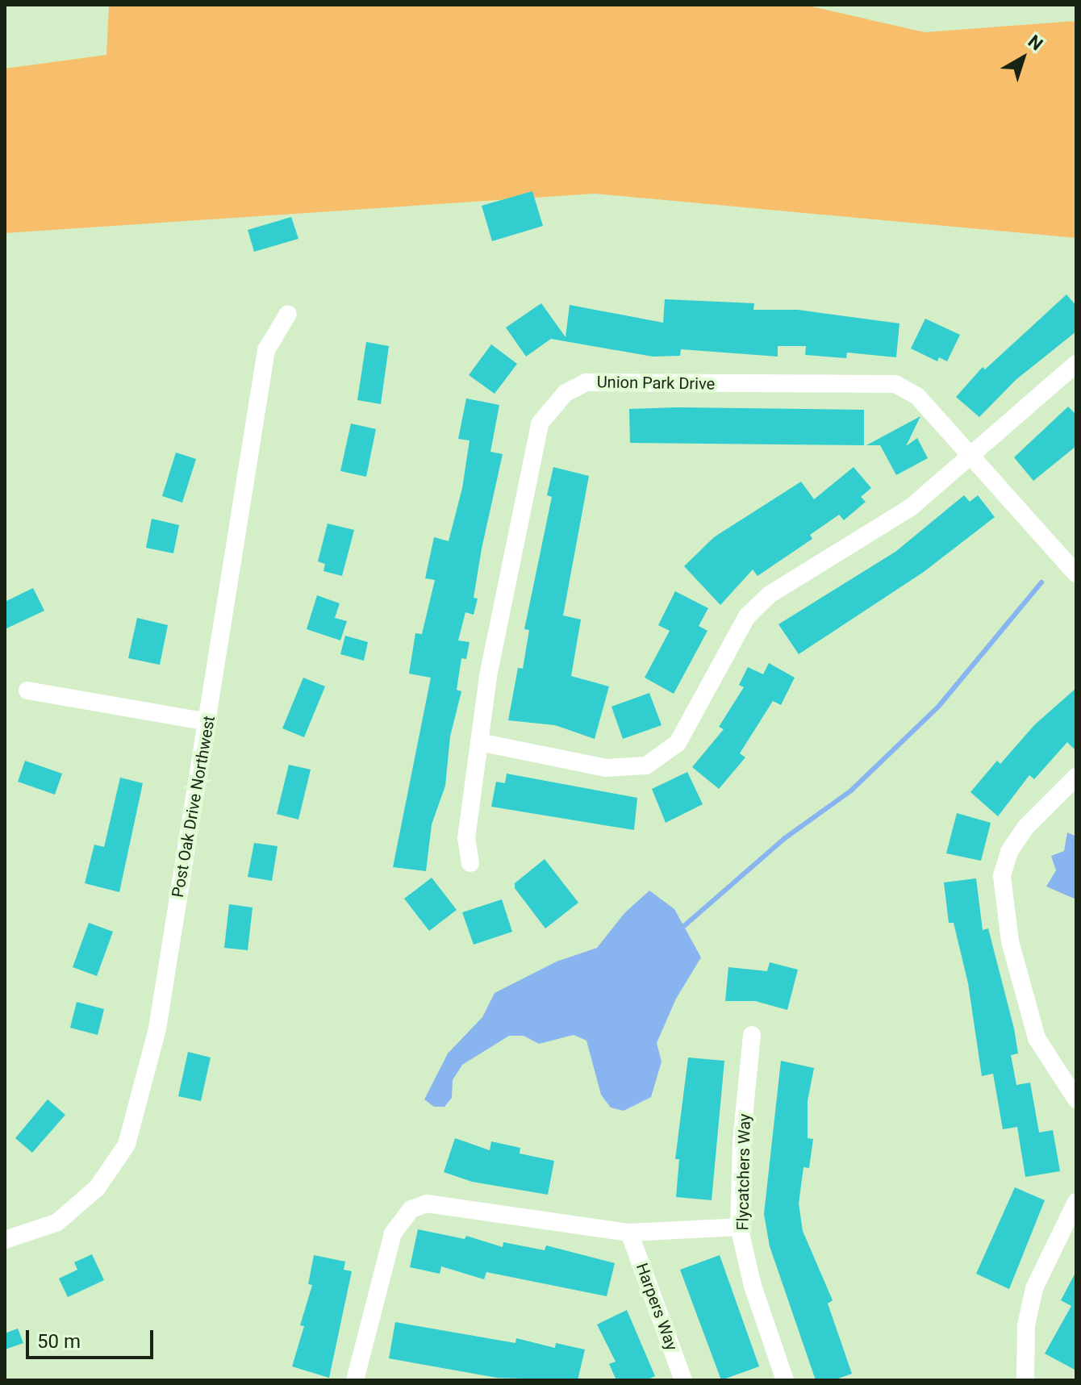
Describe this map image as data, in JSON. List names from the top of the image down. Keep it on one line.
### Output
{"streets":{"street":["Union Park Drive","Post Oak Drive Northwest","Flycatchers Way","Harpers Way"]},"scale_bar":"50 m","north":"top right"}
